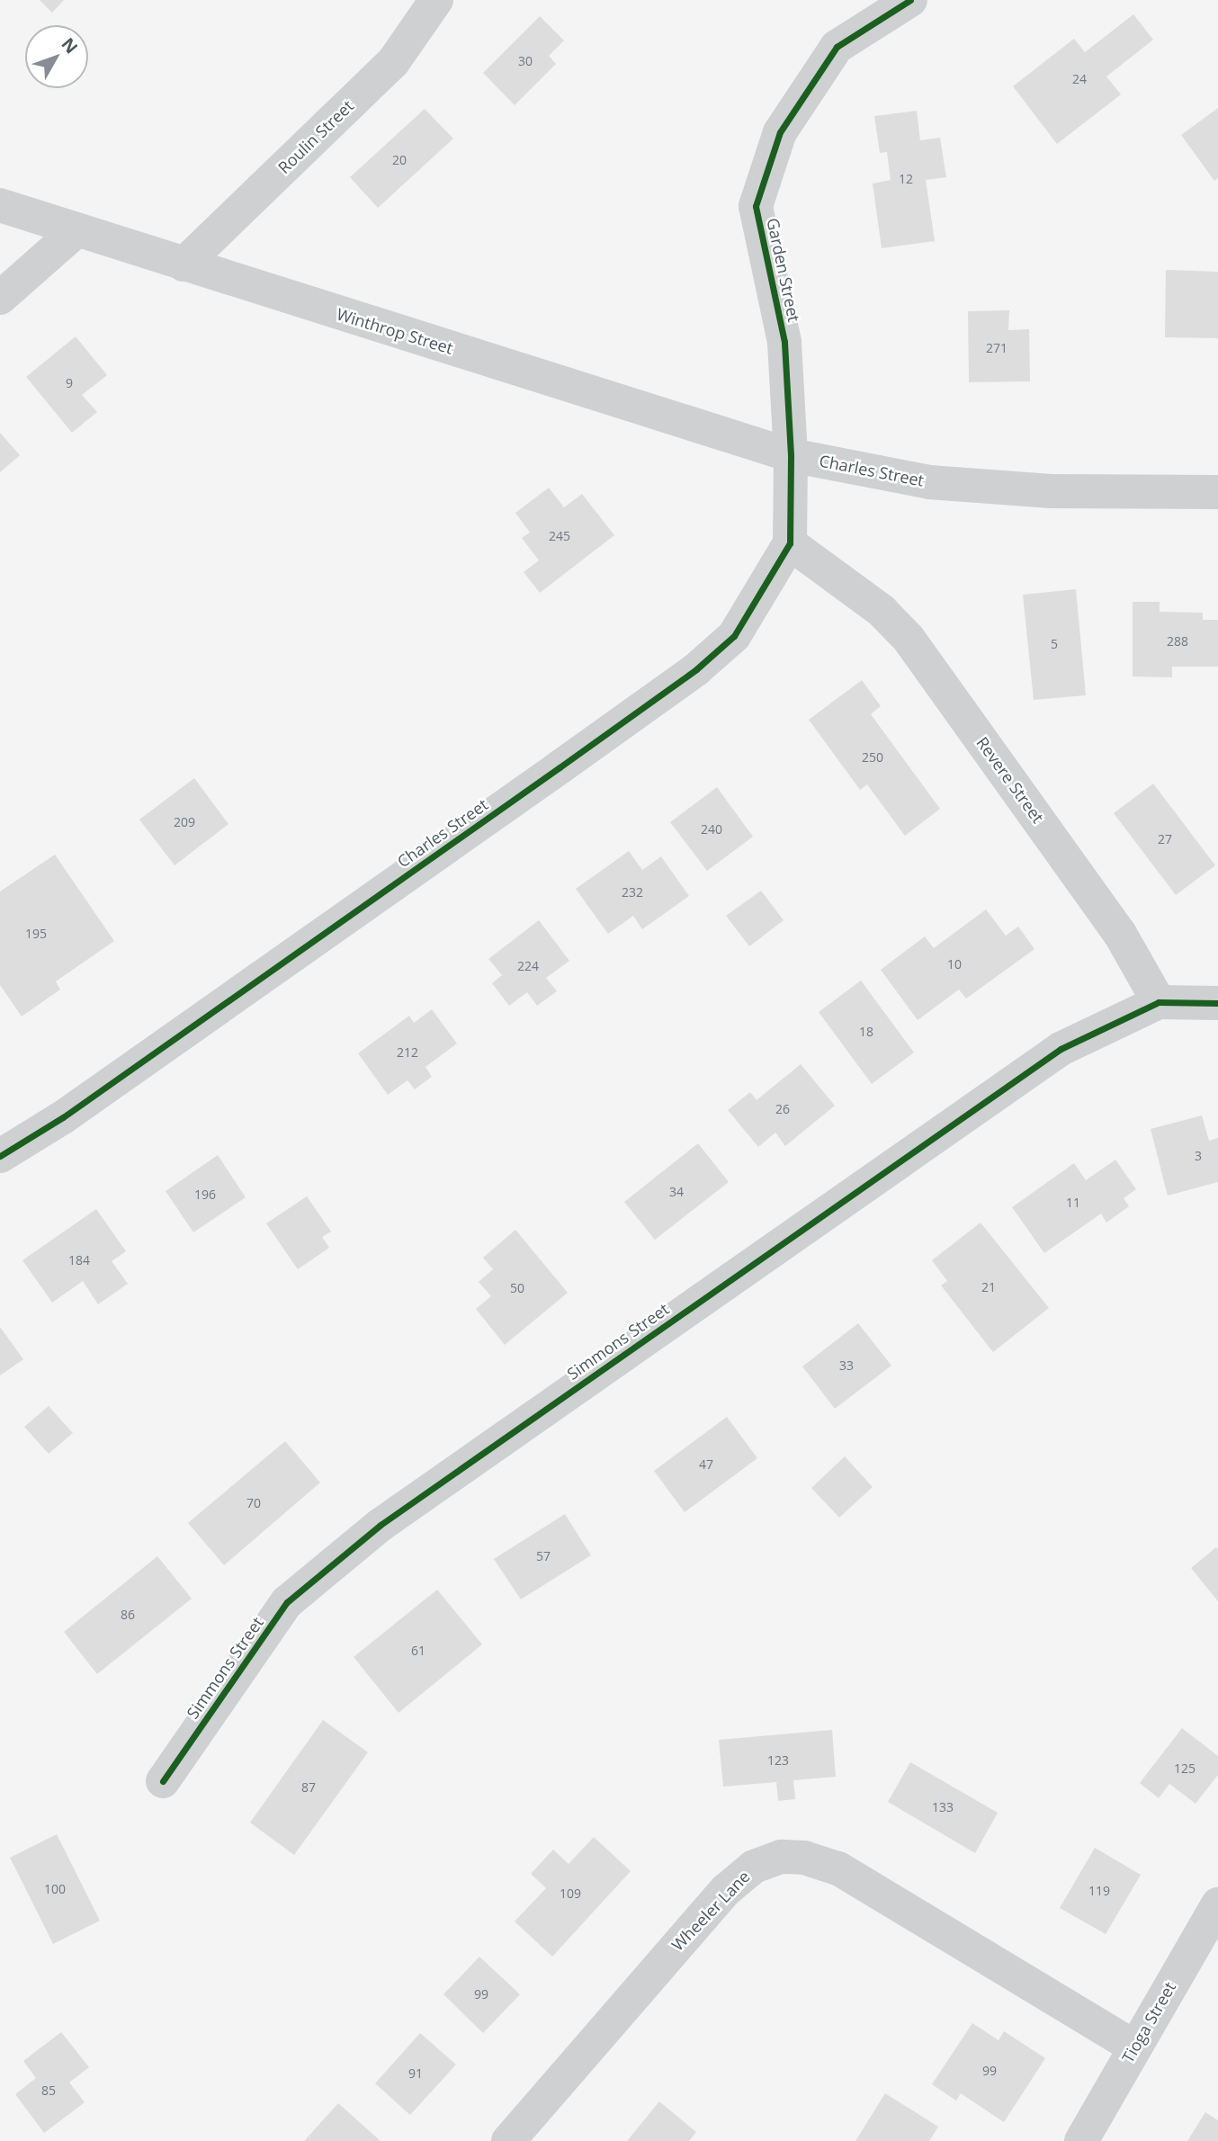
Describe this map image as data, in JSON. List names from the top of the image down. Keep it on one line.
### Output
{"streets":{"street":["Roulin Street","Garden Street","Winthrop Street","Charles Street","Revere Street","Simmons Street","Wheeler Lane","Tioga Street"]},"crossings":[["Roulin Street","Winthrop Street"],["Garden Street","Winthrop Street"],["Garden Street","Charles Street"],["Winthrop Street","Charles Street"],["Charles Street","Revere Street"],["Revere Street","Simmons Street"],["Wheeler Lane","Tioga Street"]],"house_numbers":["30","24","20","12","271","9","245","288","5","250","209","240","27","232","195","10","224","18","212","26","3","34","196","11","184","21","50","33","47","70","57","86","61","123","125","87","133","100","119","109","99","99","91","85"],"north":"top right"}
